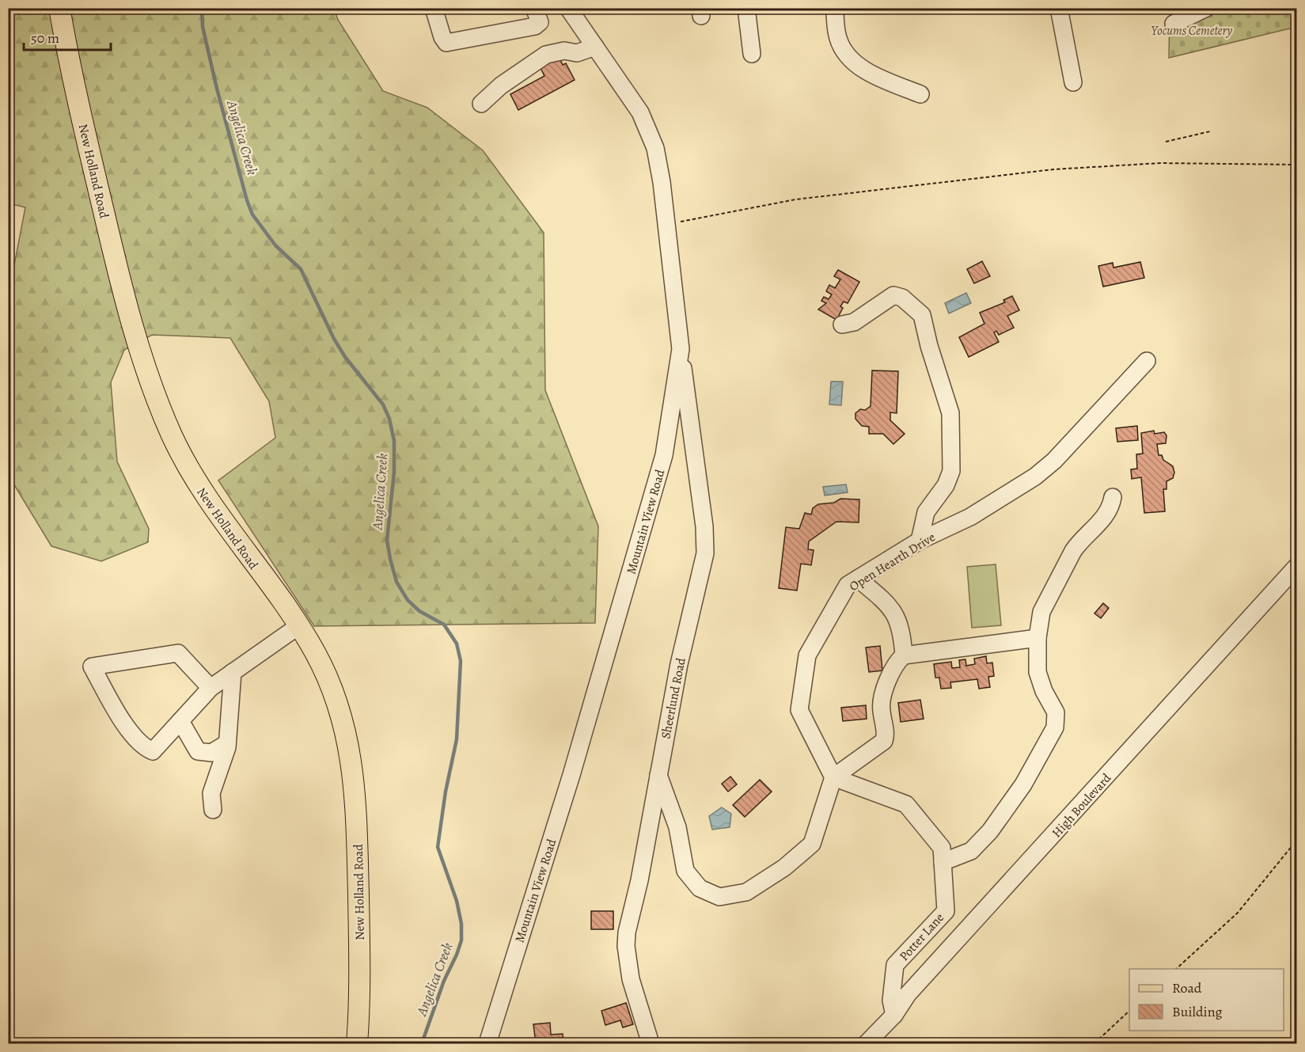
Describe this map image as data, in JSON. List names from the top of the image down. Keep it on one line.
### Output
{"streets":{"main road":["New Holland Road"],"street":["Mountain View Road","Open Hearth Drive","Sheerlund Road","High Boulevard","Potter Lane"]},"crossings":[["Mountain View Road","Sheerlund Road"],["Open Hearth Drive","Potter Lane"],["High Boulevard","Potter Lane"]],"water":["Angelica Creek"],"parks":["Yocums Cemetery"],"legend":["Road","Building"],"scale_bar":"50 m"}
